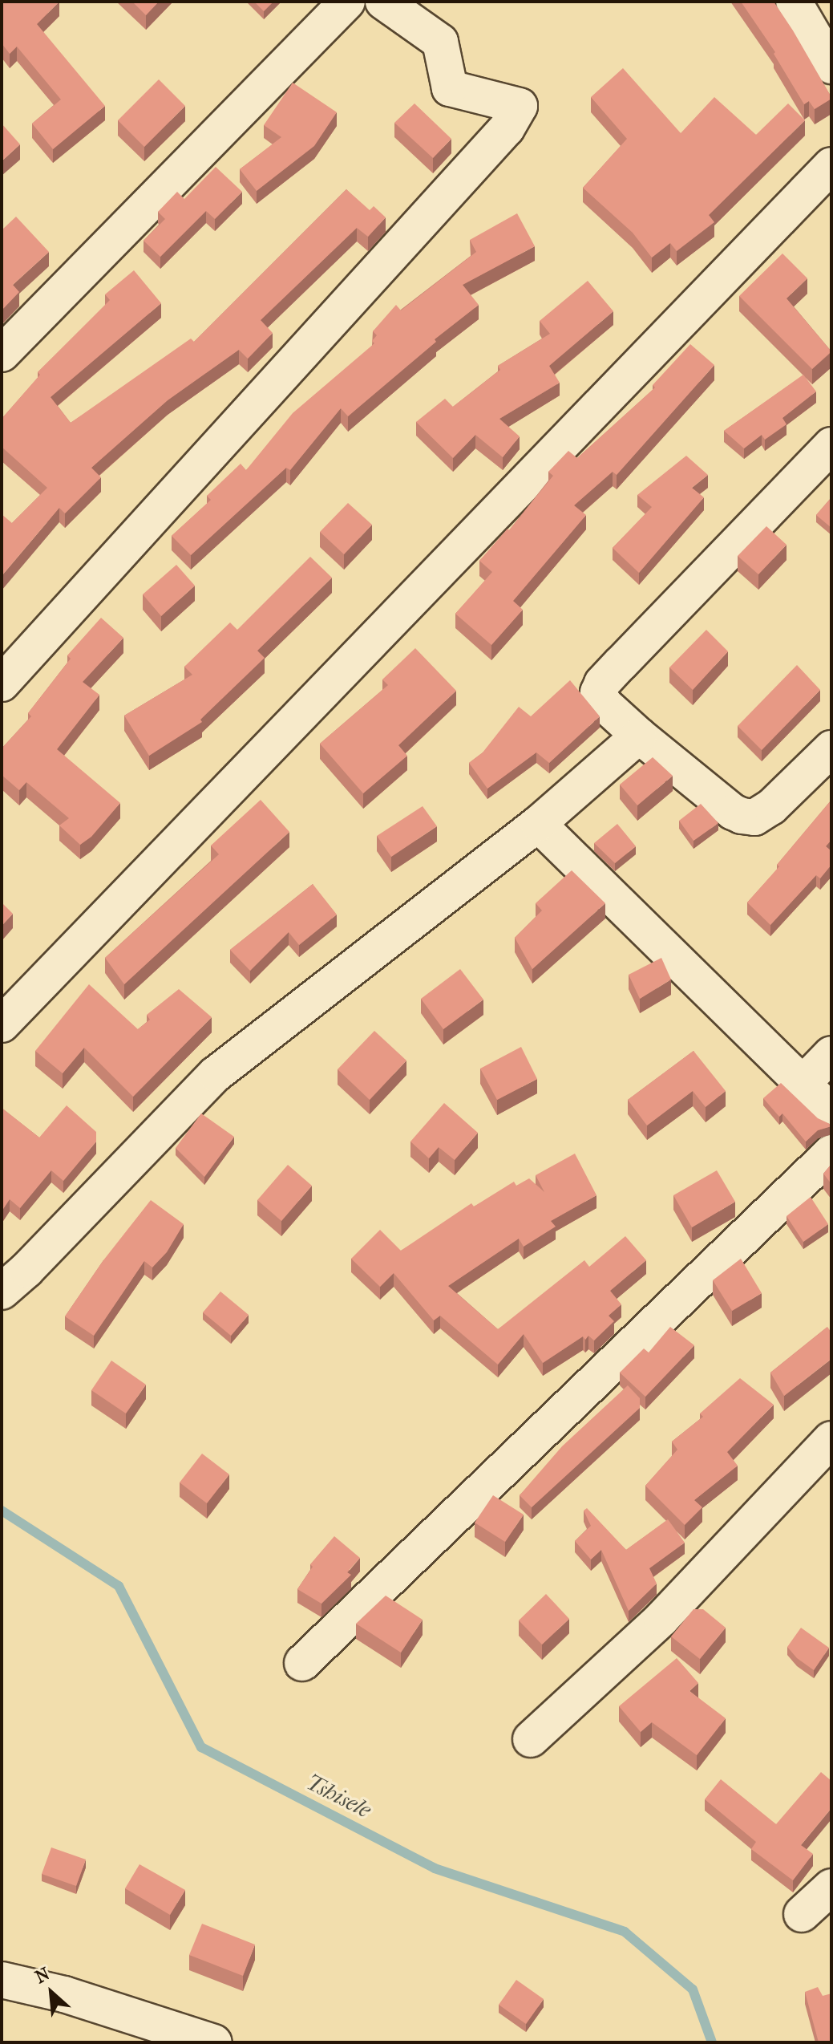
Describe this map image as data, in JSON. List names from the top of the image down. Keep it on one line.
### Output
{"water":["Tshisele"],"north":"top left"}
